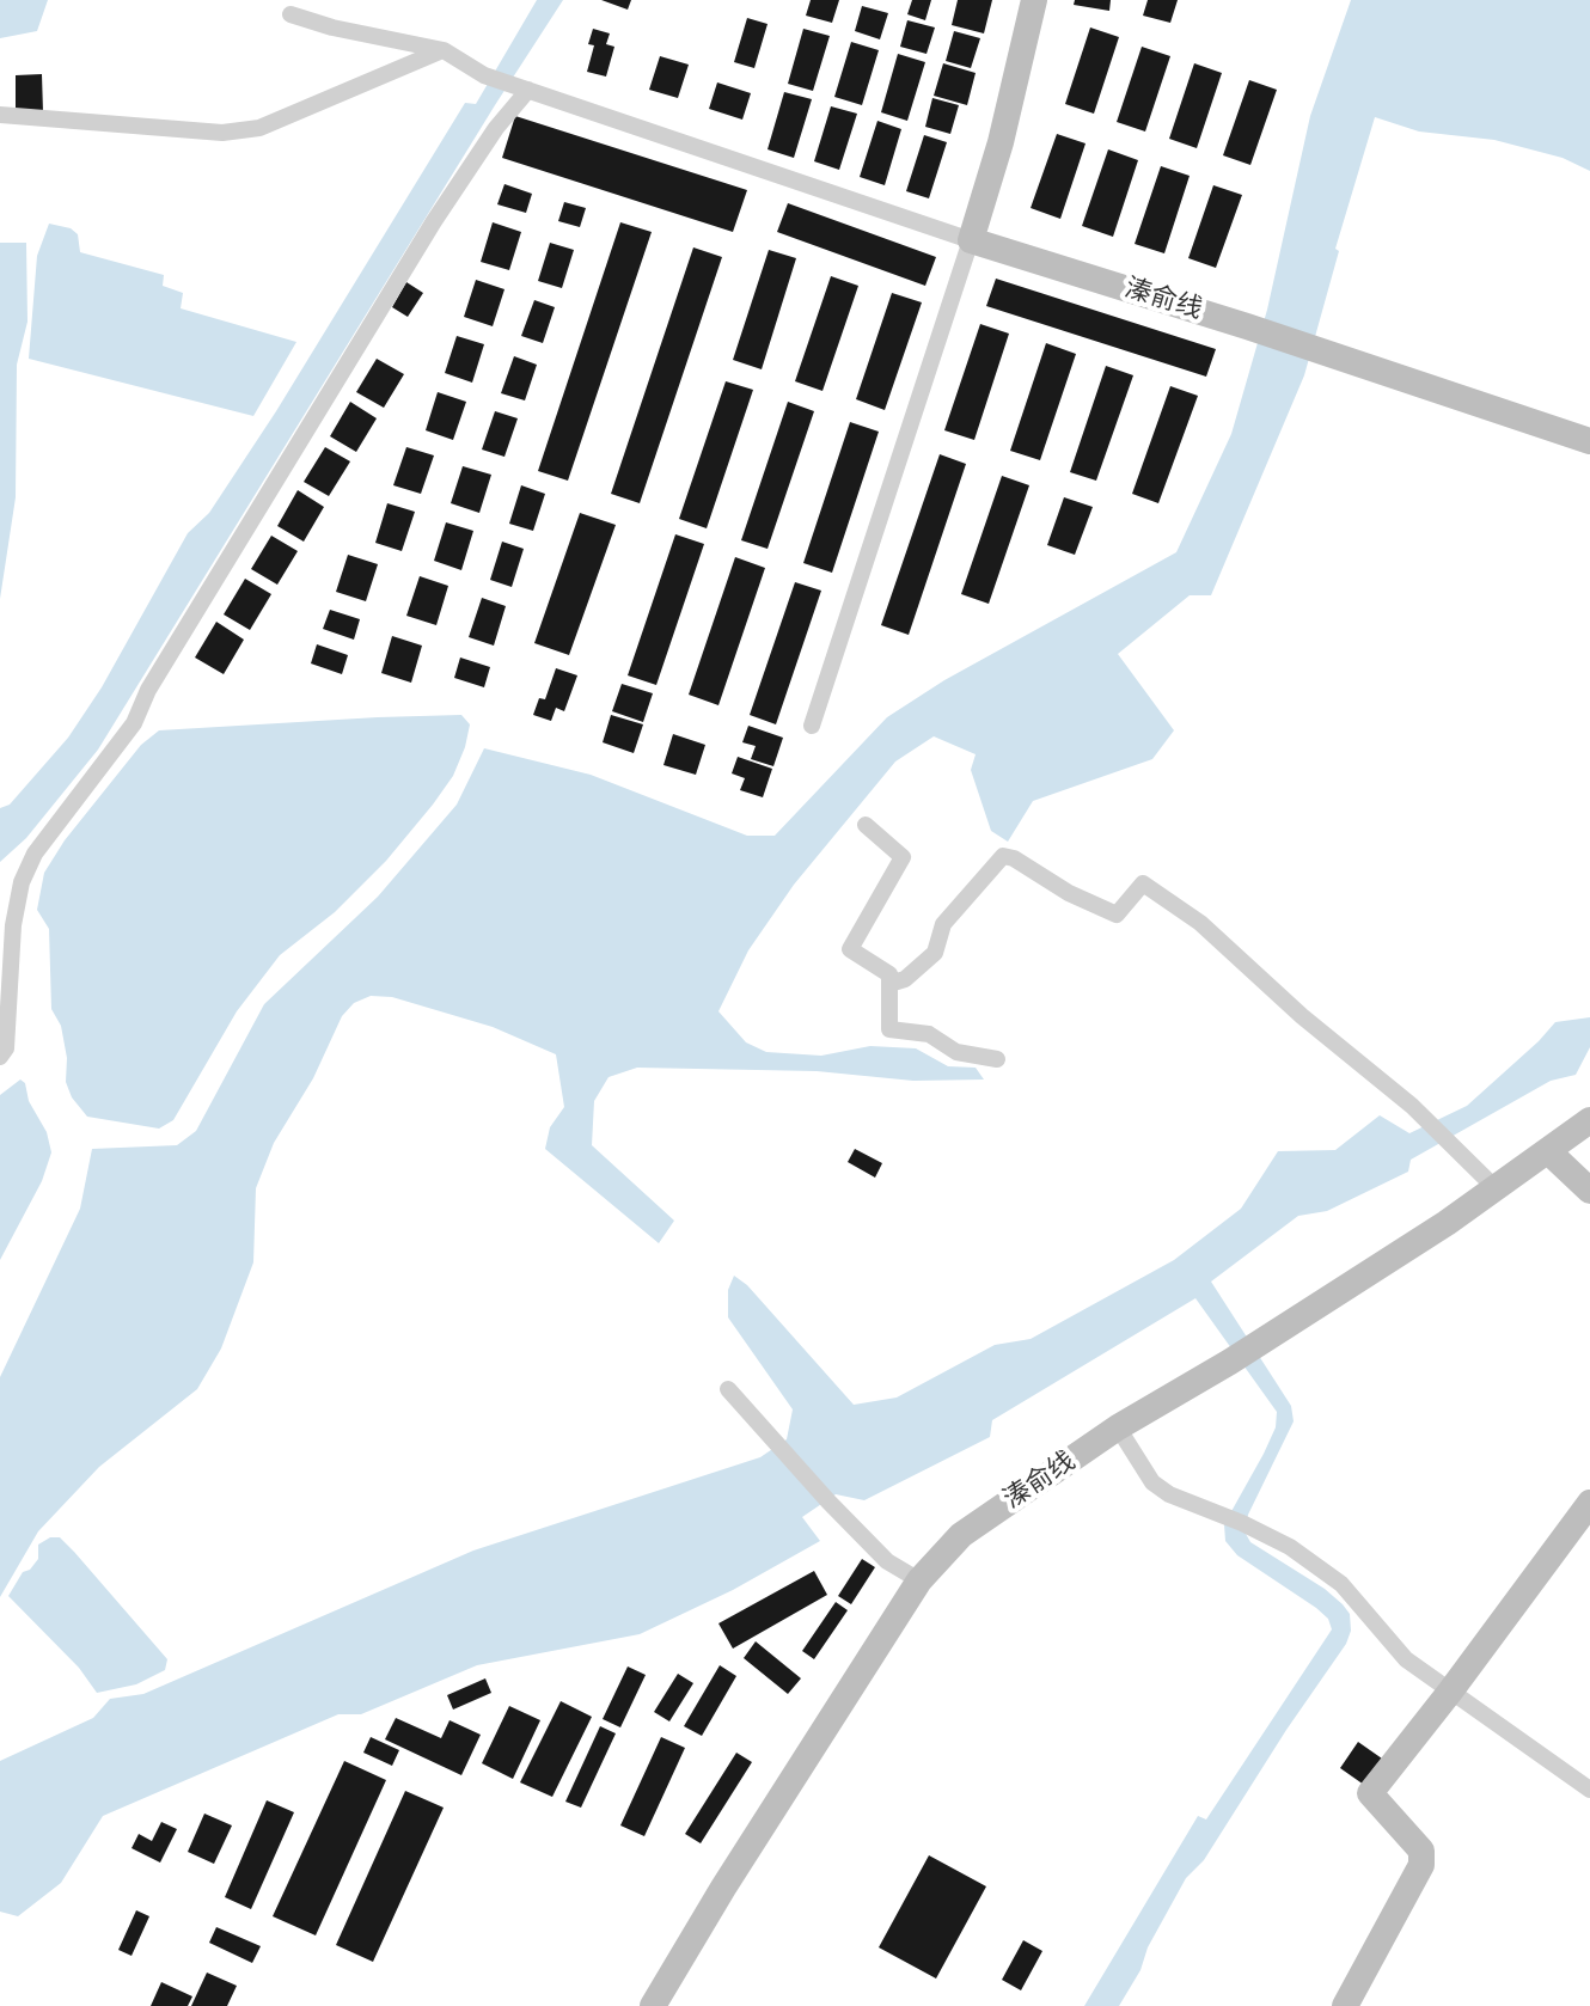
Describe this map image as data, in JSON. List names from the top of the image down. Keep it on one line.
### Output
{"streets":{"main road":["溱俞线"]}}
